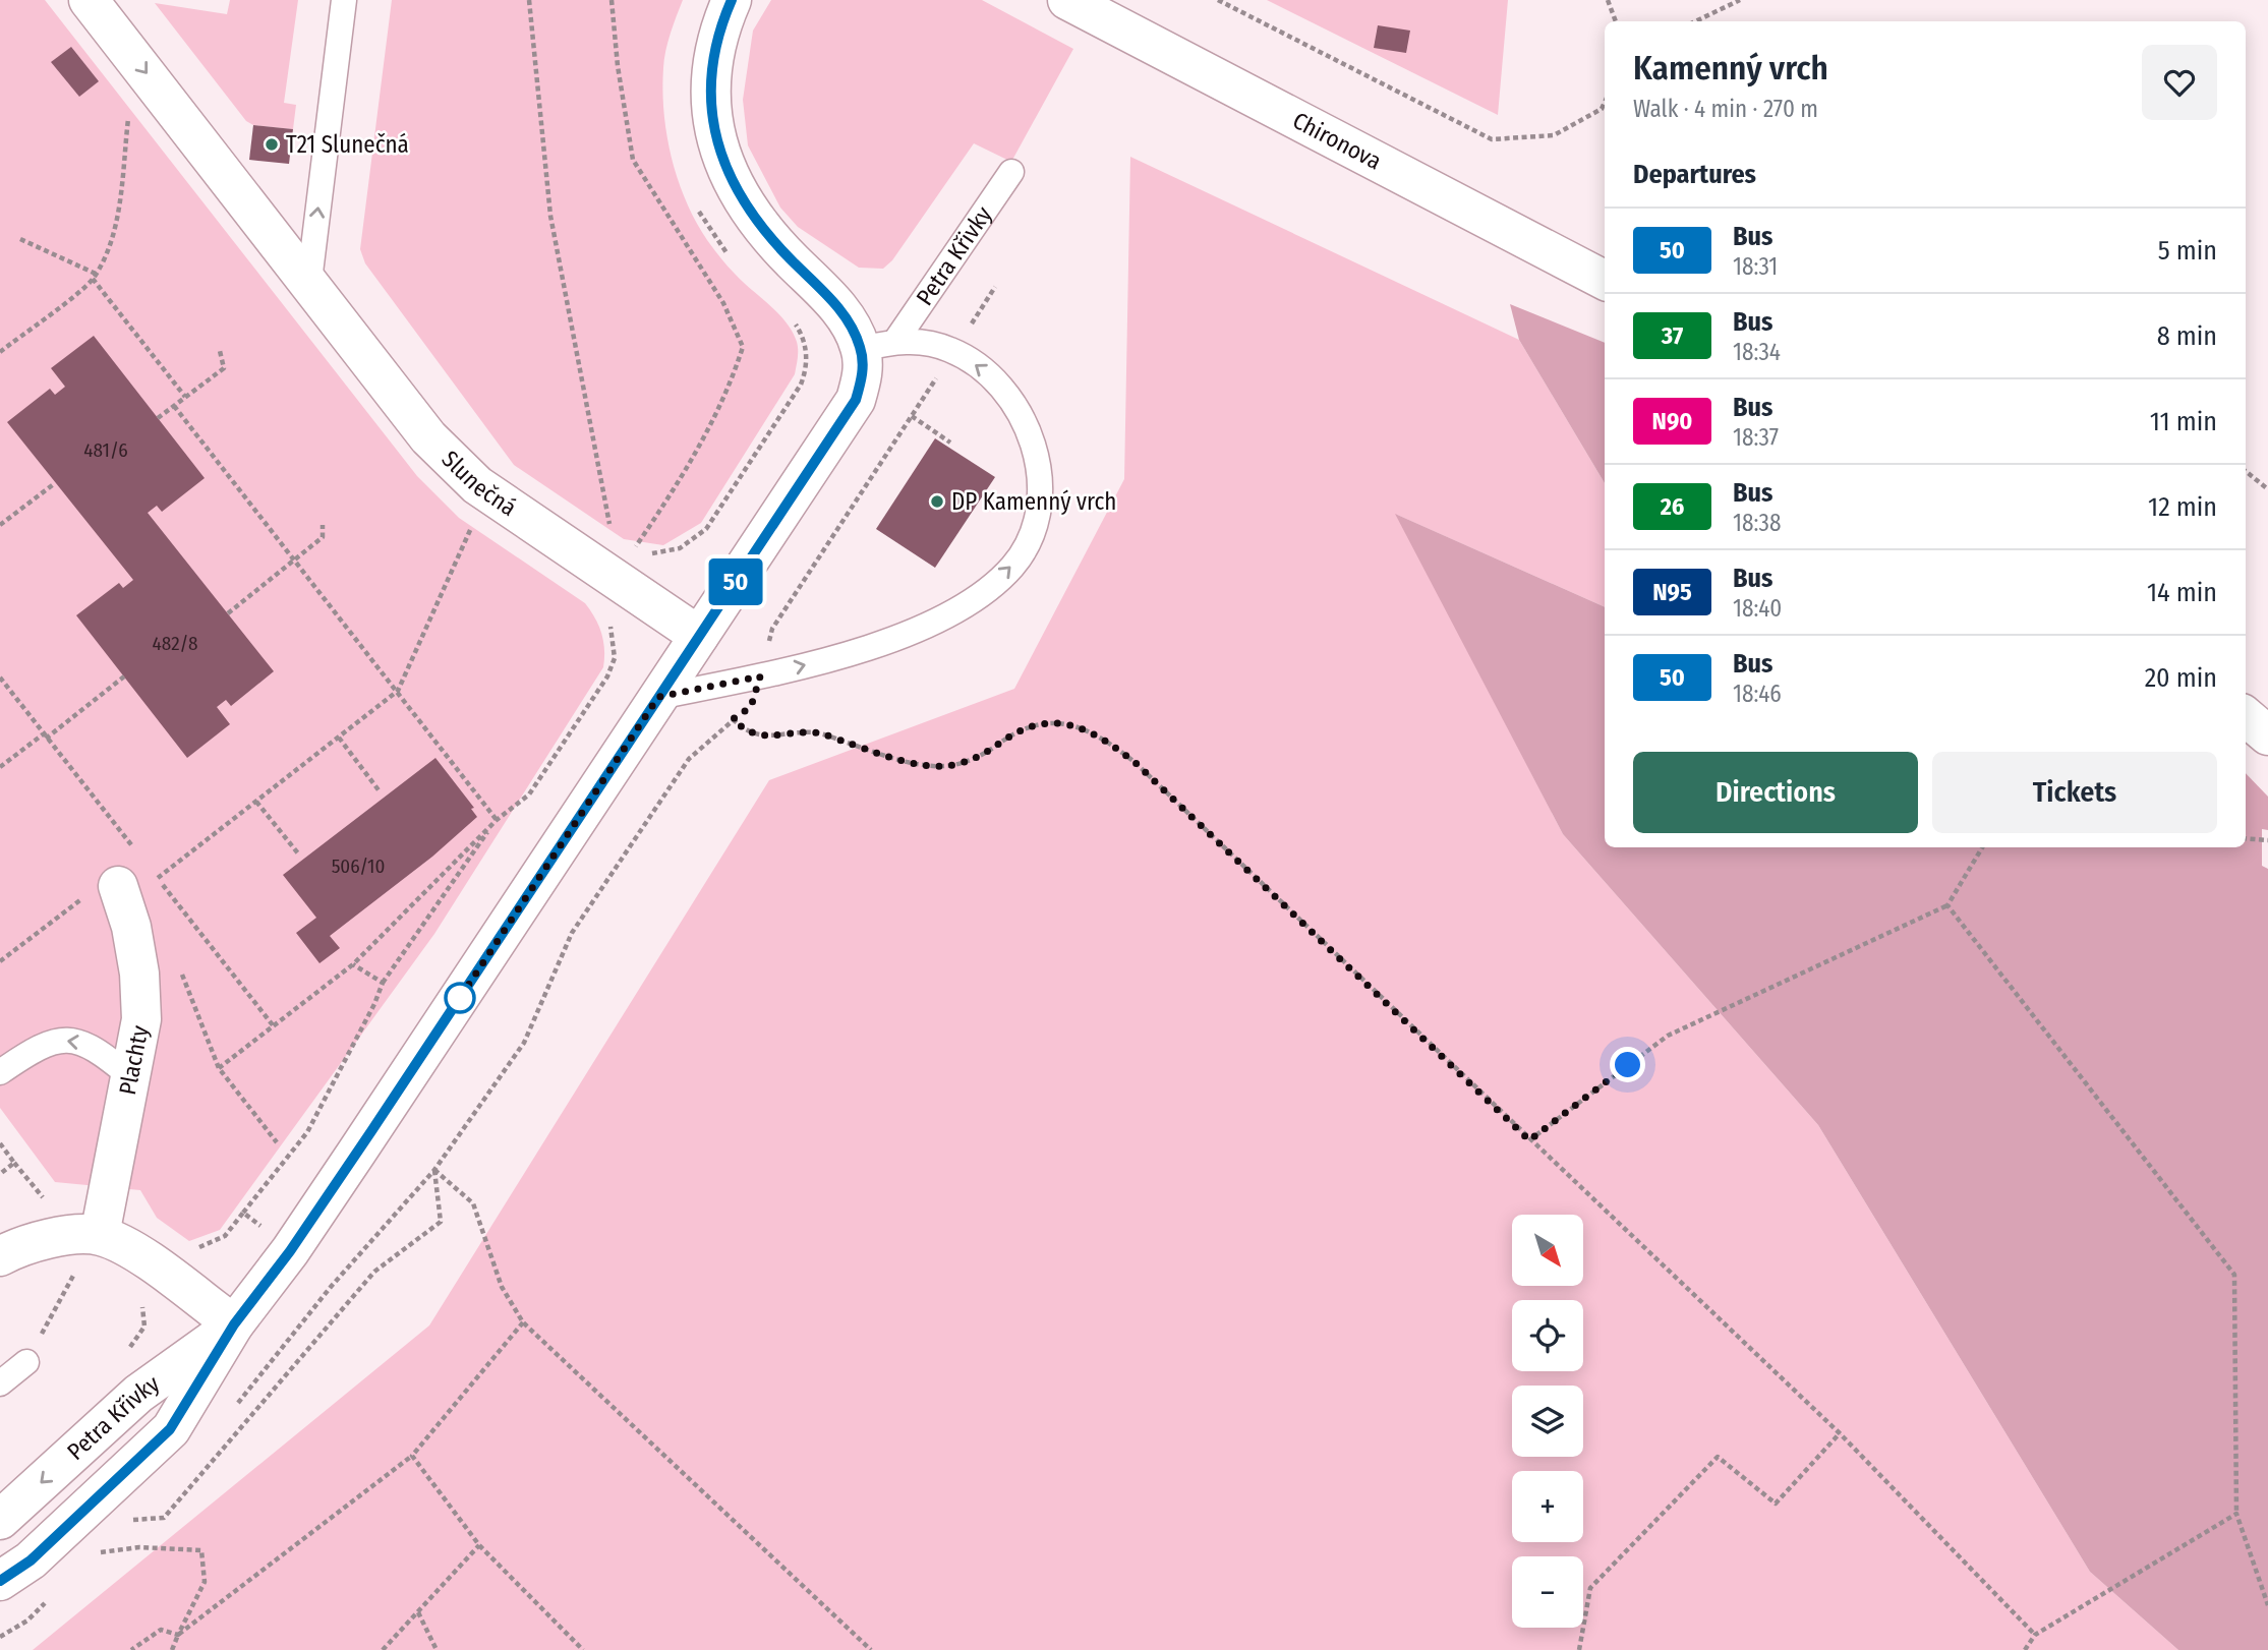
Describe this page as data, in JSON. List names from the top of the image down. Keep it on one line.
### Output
{"streets":{"street":["Chironova","Petra Křivky","Slunečná","Plachty"]},"crossings":[["Petra Křivky","Slunečná"]],"one_way":["Slunečná"],"places":["T21 Slunečná","DP Kamenný vrch"],"lines":["bus line 50"],"house_numbers":["481/6","482/8","506/10"],"north":"bottom right","page":{"on_map":"50","heading":[["Kamenný vrch","Walk · 4 min · 270 m"],"Departures"],"list":[{"mark":"50","name":"Bus","note":"18:31","value":"5 min"},{"mark":"37","name":"Bus","note":"18:34","value":"8 min"},{"mark":"N90","name":"Bus","note":"18:37","value":"11 min"},{"mark":"26","name":"Bus","note":"18:38","value":"12 min"},{"mark":"N95","name":"Bus","note":"18:40","value":"14 min"},{"mark":"50","name":"Bus","note":"18:46","value":"20 min"}],"buttons":["Directions","Tickets"],"map_buttons":["+","−"]}}
